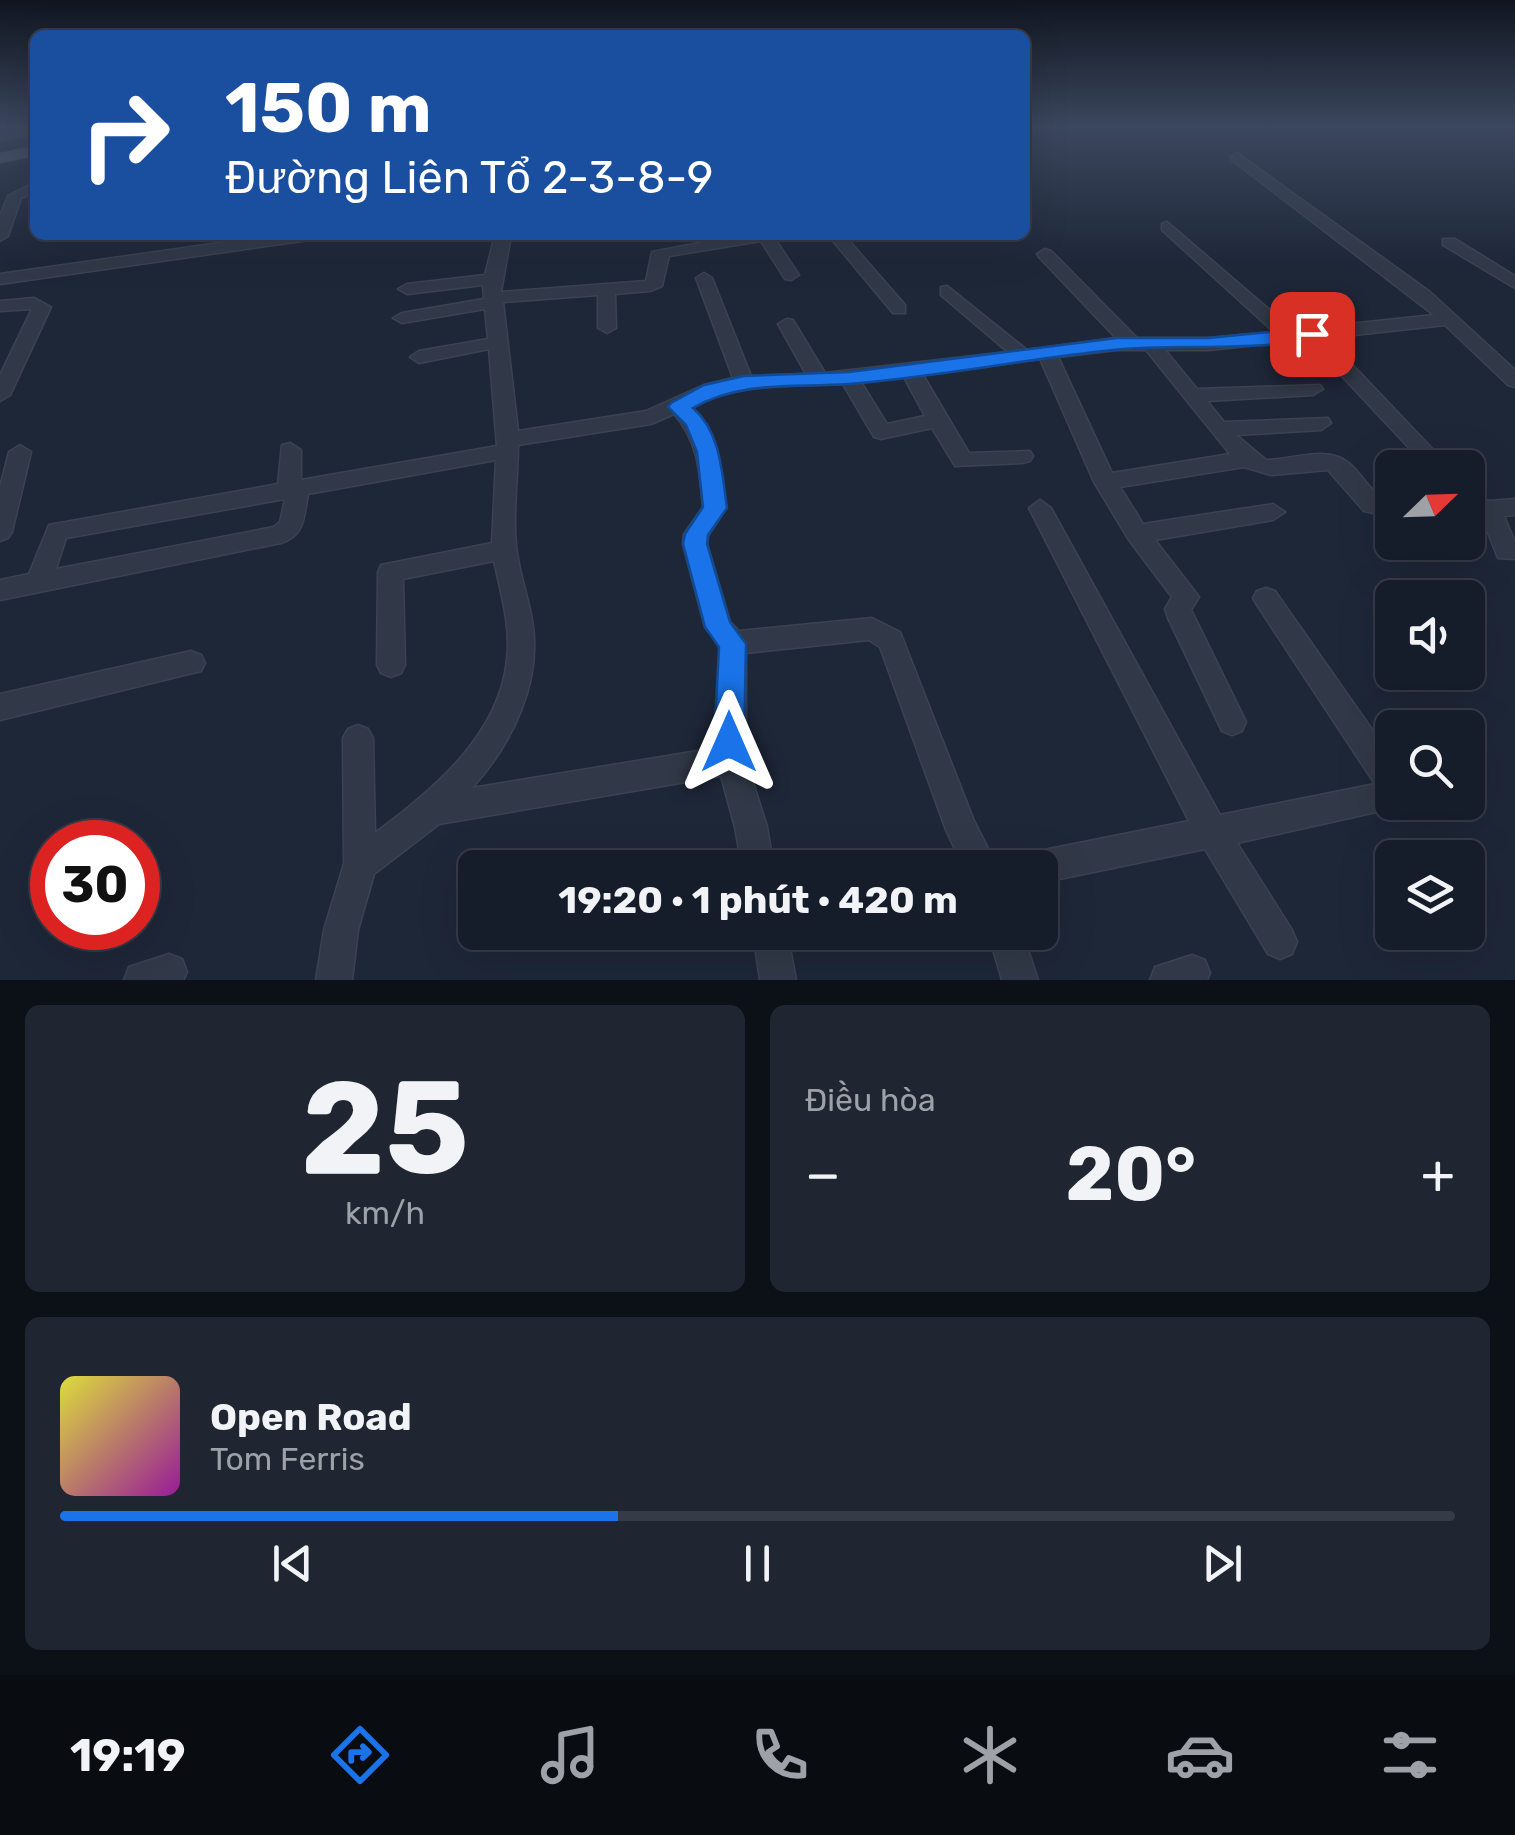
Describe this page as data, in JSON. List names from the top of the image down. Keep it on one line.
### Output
{"north":"top right","page":{"turn":["150 m","Đường Liên Tổ 2-3-8-9"],"limit":"30","trip":"19:20 · 1 phút · 420 m","tile":[["25","km/h"],"Điều hòa"],"heat":["−","20°","+"],"song":["Open Road","Tom Ferris"],"tabs":"19:19"}}
